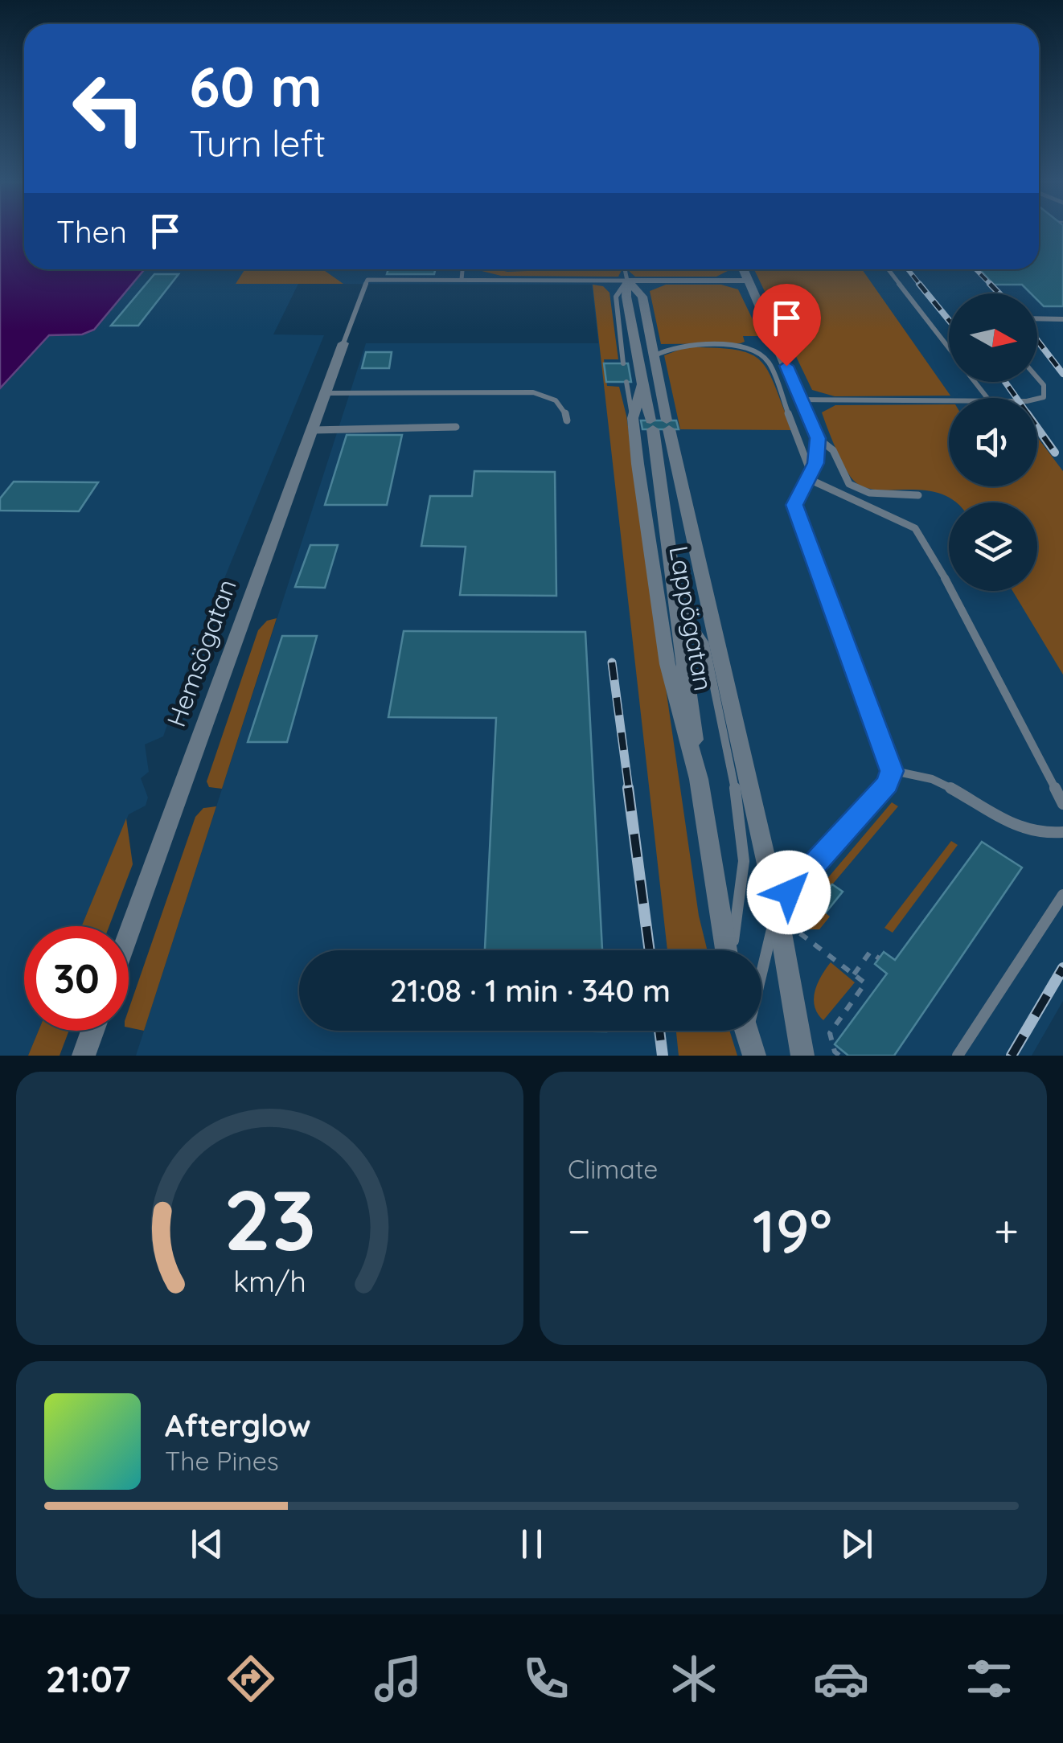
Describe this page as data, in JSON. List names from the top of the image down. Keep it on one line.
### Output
{"streets":{"street":["Lappögatan","Hemsögatan"]},"north":"right","page":{"turn":["60 m","Turn left"],"then":"Then","limit":"30","trip":"21:08 · 1 min · 340 m","tile":"Climate","heat":["−","19°","+"],"song":["Afterglow","The Pines"],"tabs":"21:07","gauge":["23","km/h"]}}
